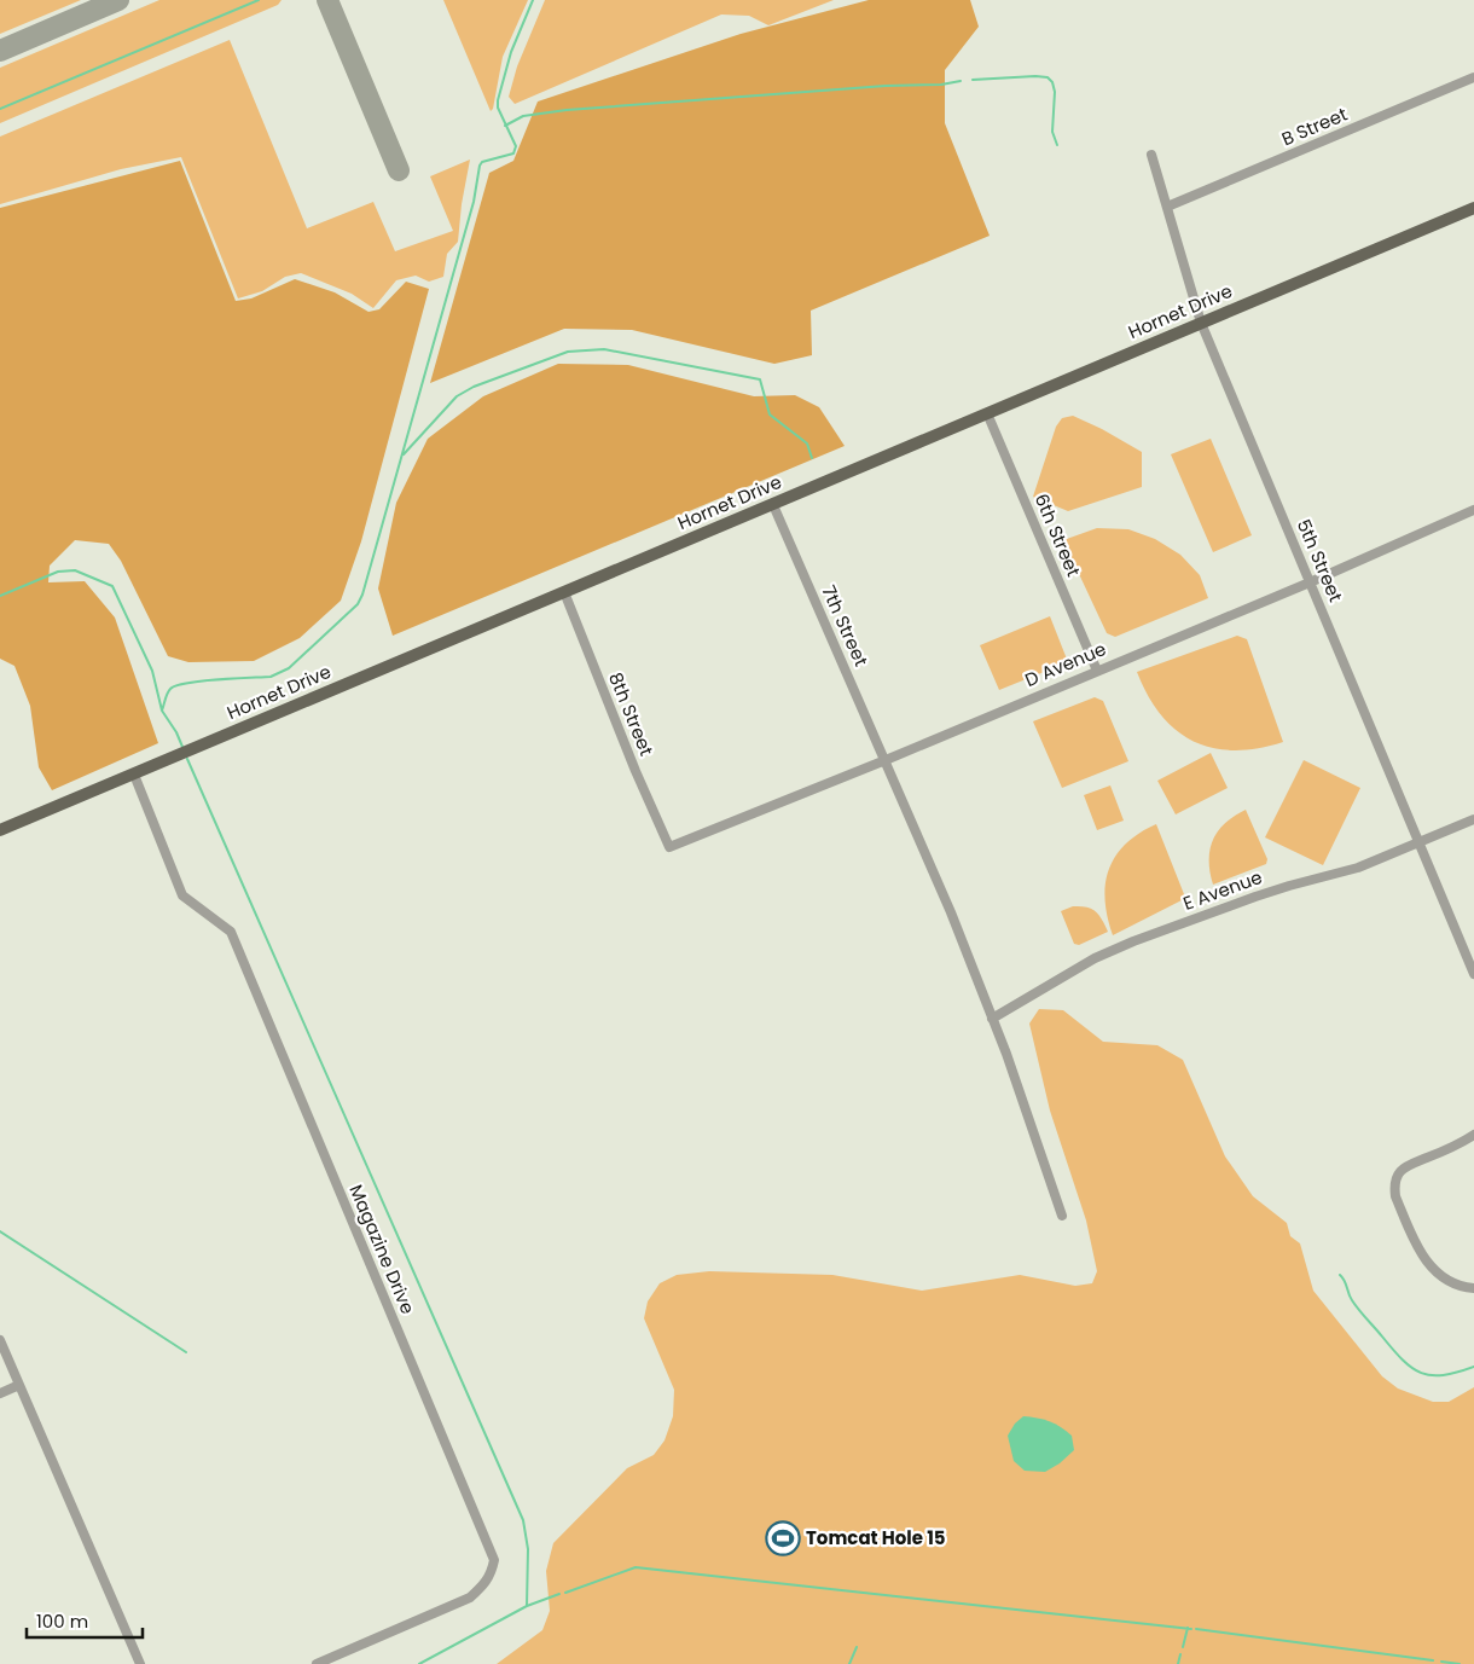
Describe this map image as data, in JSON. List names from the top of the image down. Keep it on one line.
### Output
{"streets":{"main road":["Hornet Drive"],"street":["B Street","6th Street","5th Street","7th Street","D Avenue","8th Street","E Avenue","Magazine Drive"]},"crossings":[["B Street","5th Street"],["Hornet Drive","6th Street"],["Hornet Drive","5th Street"],["Hornet Drive","7th Street"],["Hornet Drive","8th Street"],["Hornet Drive","Magazine Drive"],["6th Street","D Avenue"],["5th Street","D Avenue"],["5th Street","E Avenue"],["7th Street","D Avenue"],["7th Street","E Avenue"],["D Avenue","8th Street"]],"places":{"sports":["Tomcat Hole 15"]},"scale_bar":"100 m"}
